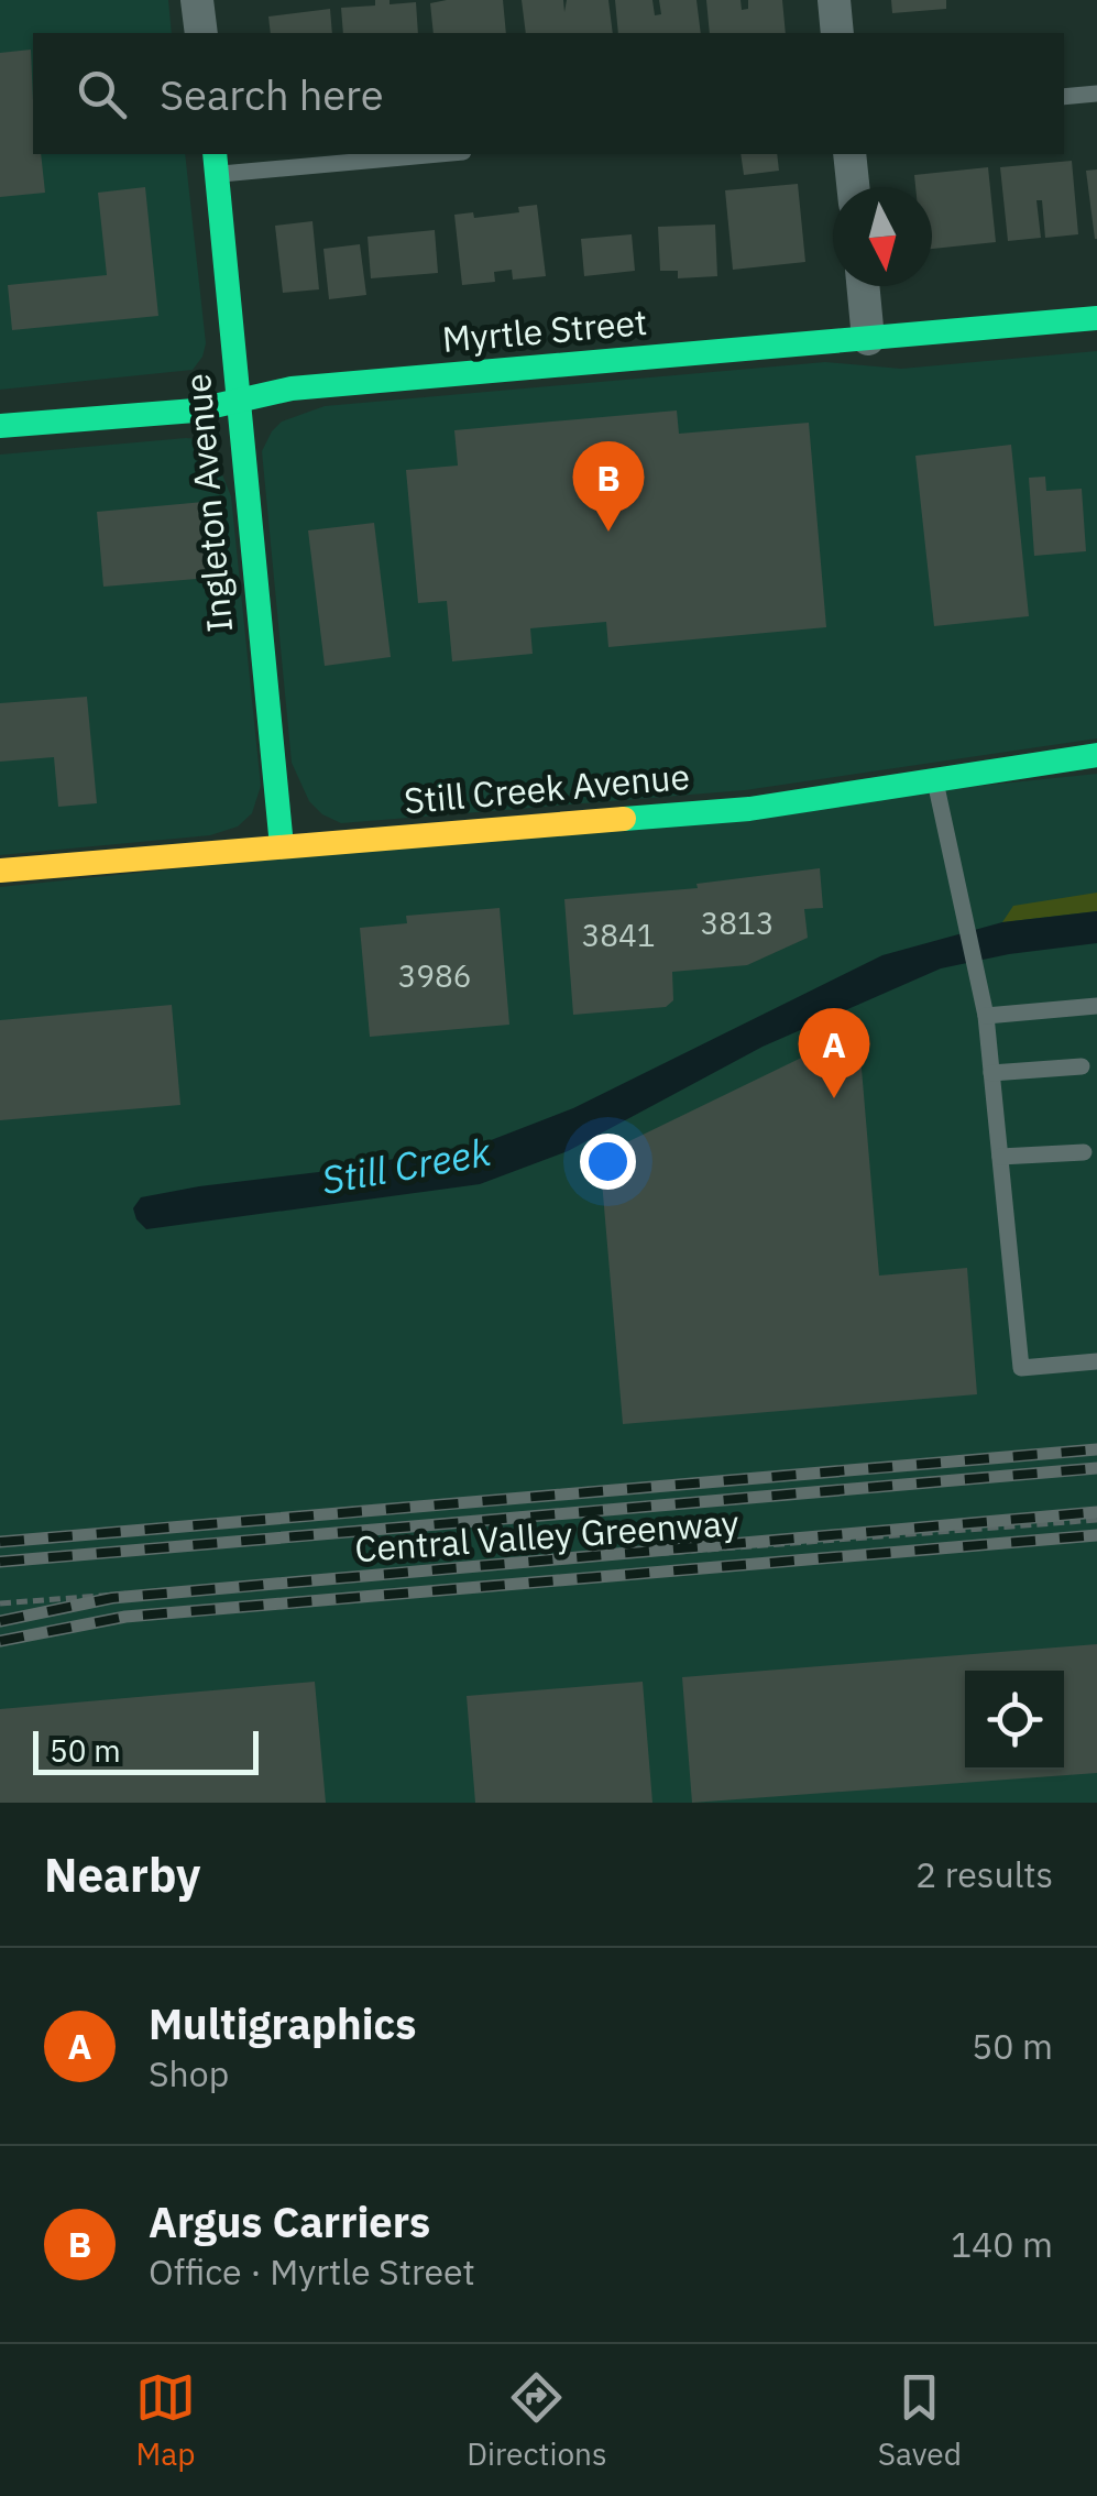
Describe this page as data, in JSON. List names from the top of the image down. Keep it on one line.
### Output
{"streets":{"street":["Myrtle Street","Ingleton Avenue","Still Creek Avenue"],"path":["Central Valley Greenway"]},"crossings":[["Myrtle Street","Ingleton Avenue"],["Ingleton Avenue","Still Creek Avenue"]],"water":["Still Creek"],"house_numbers":["3813","3841","3986"],"scale_bar":"50 m","north":"bottom","page":{"search":"Search here","pins":["B","A"],"scale":"50 m","heading":["Nearby","2 results"],"list":[{"mark":"A","name":"Multigraphics","note":"Shop","value":"50 m"},{"mark":"B","name":"Argus Carriers","note":"Office · Myrtle Street","value":"140 m"}],"nav":["Map","Directions","Saved"]}}
